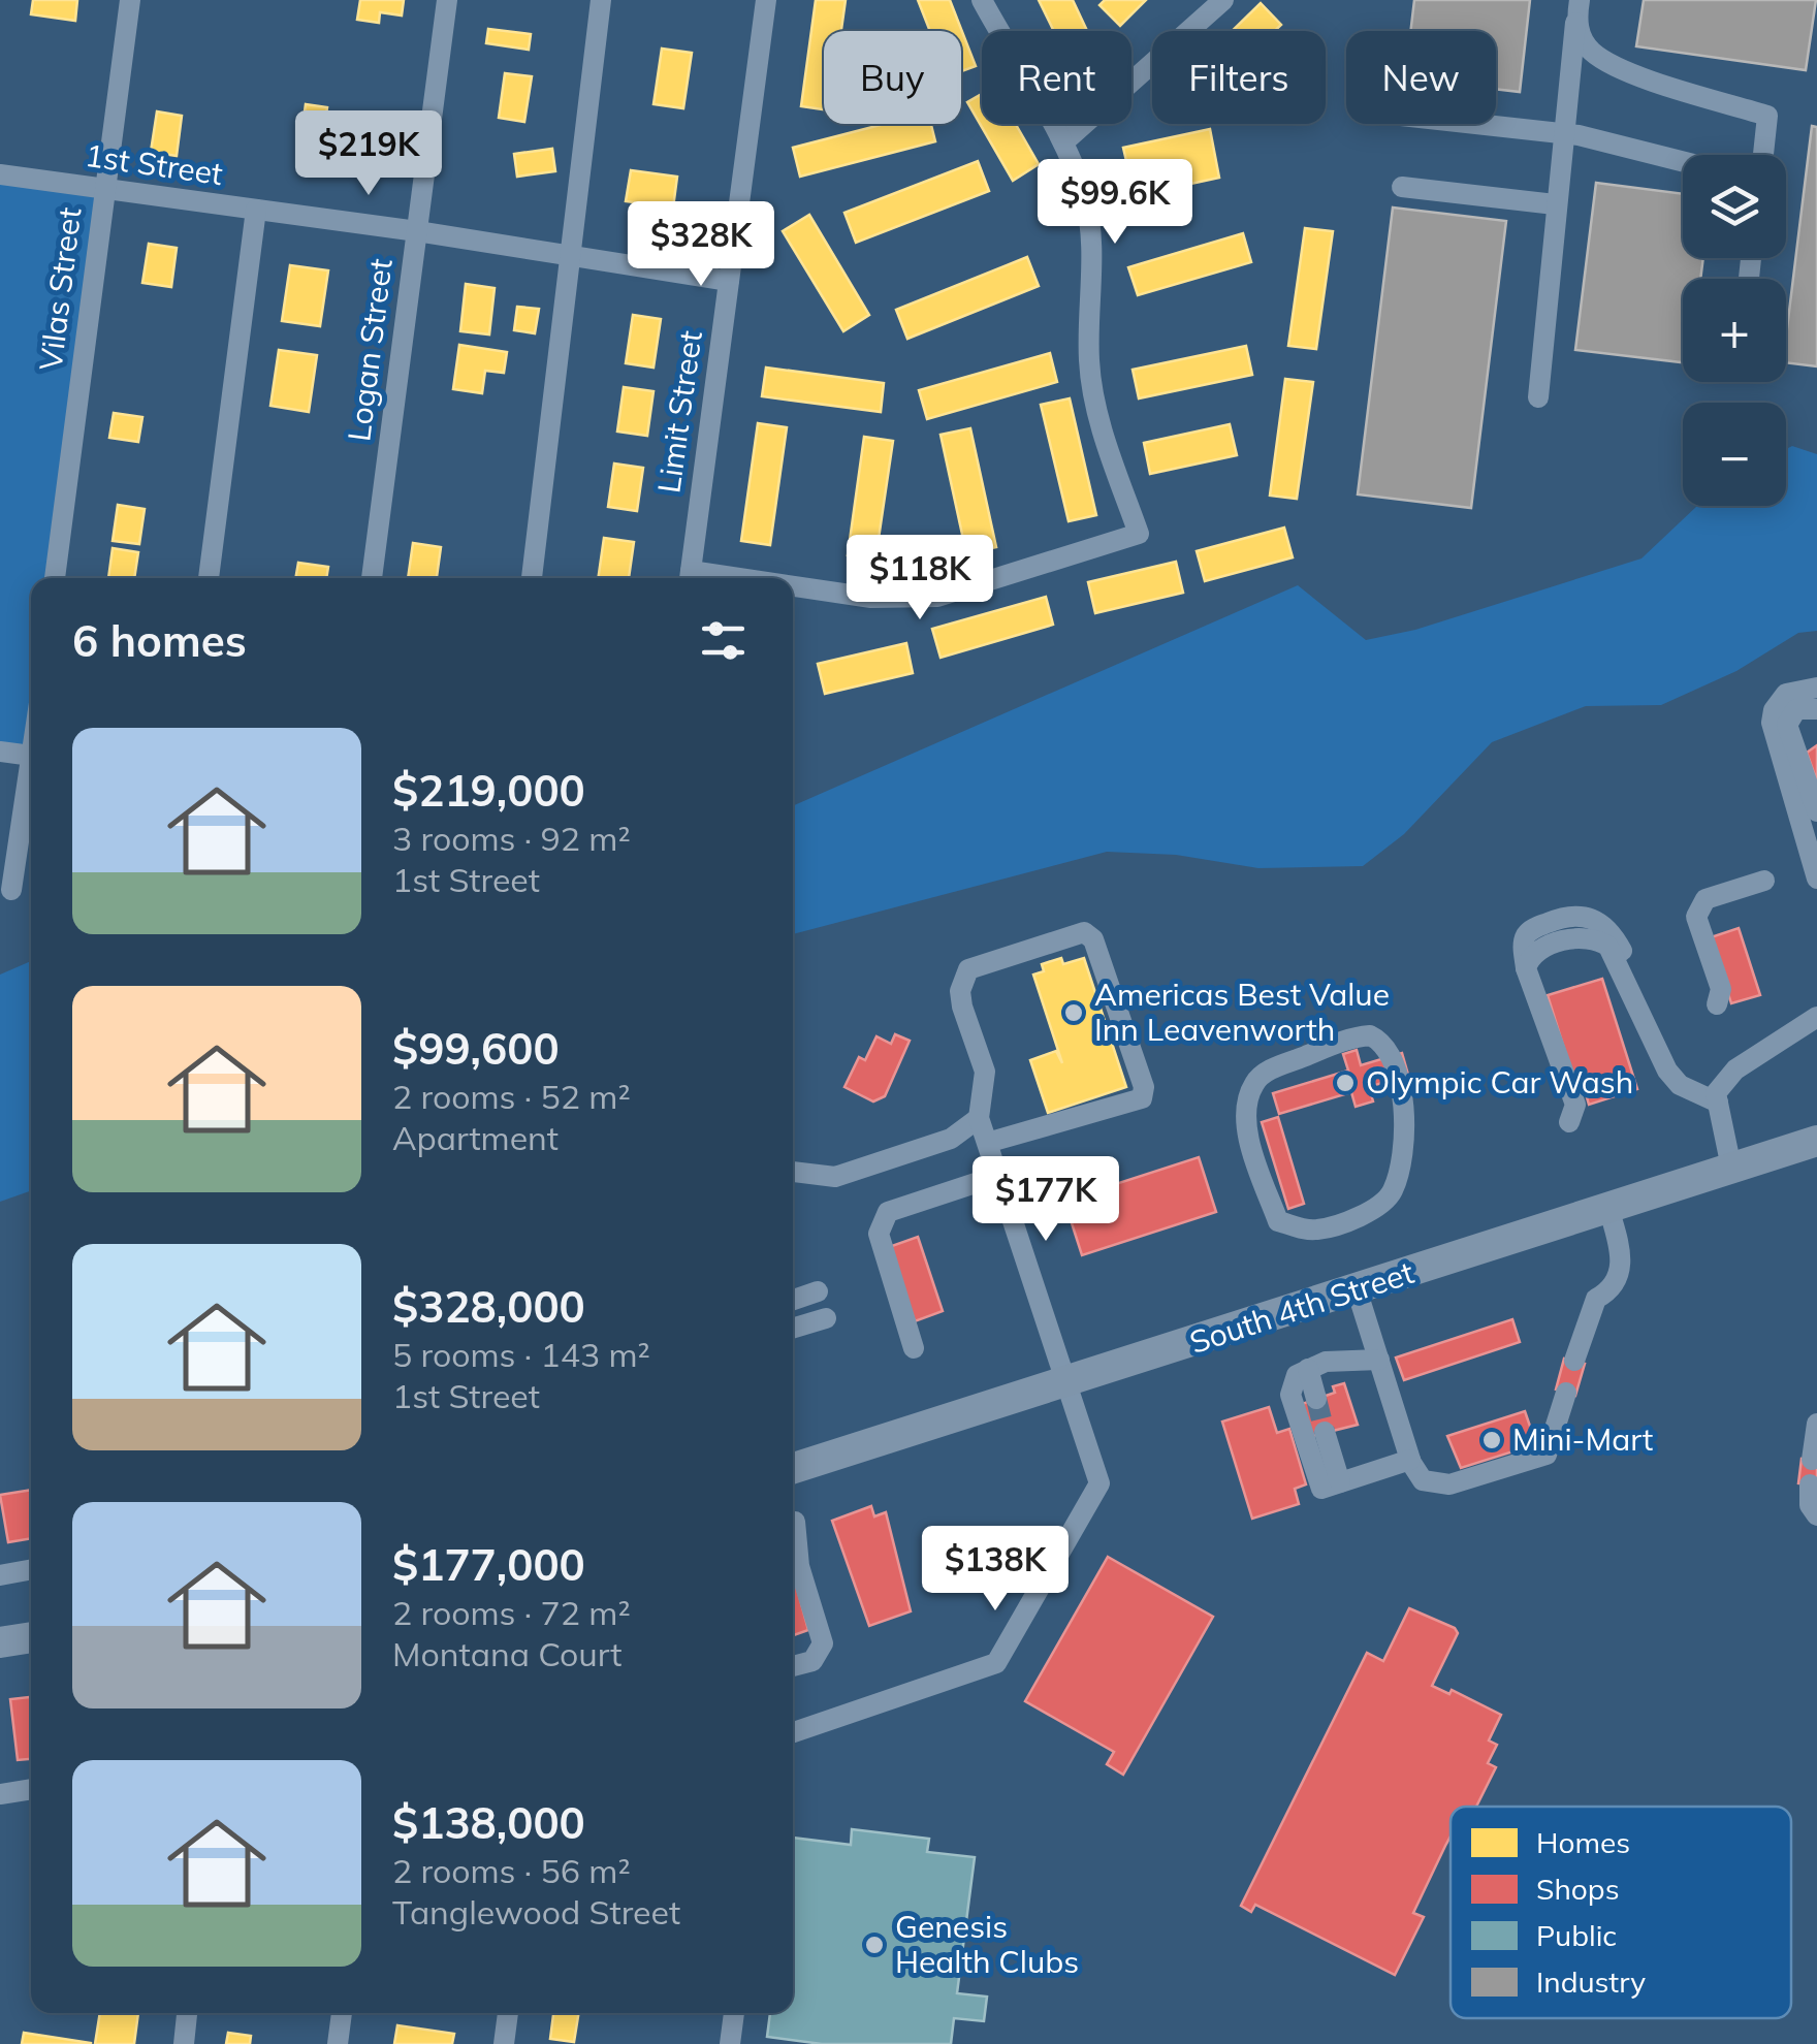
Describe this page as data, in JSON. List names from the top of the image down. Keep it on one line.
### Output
{"streets":{"highway":["South 4th Street"],"street":["1st Street","Vilas Street","Logan Street","Limit Street"]},"crossings":[["1st Street","Vilas Street"],["1st Street","Logan Street"],["1st Street","Limit Street"]],"places":["Americas Best Value Inn Leavenworth","Olympic Car Wash","Mini-Mart","Genesis Health Clubs"],"legend":["Homes","Shops","Public","Industry"],"page":{"chip":["Buy","Rent","Filters","New"],"price":["$219K","$99.6K","$328K","$118K","$177K","$138K"],"map_buttons":["+","−"],"heading":"6 homes","list":[{"name":"$219,000","note":"3 rooms · 92 m² · 1st Street"},{"name":"$99,600","note":"2 rooms · 52 m² · Apartment"},{"name":"$328,000","note":"5 rooms · 143 m² · 1st Street"},{"name":"$177,000","note":"2 rooms · 72 m² · Montana Court"},{"name":"$138,000","note":"2 rooms · 56 m² · Tanglewood Street"}]}}
